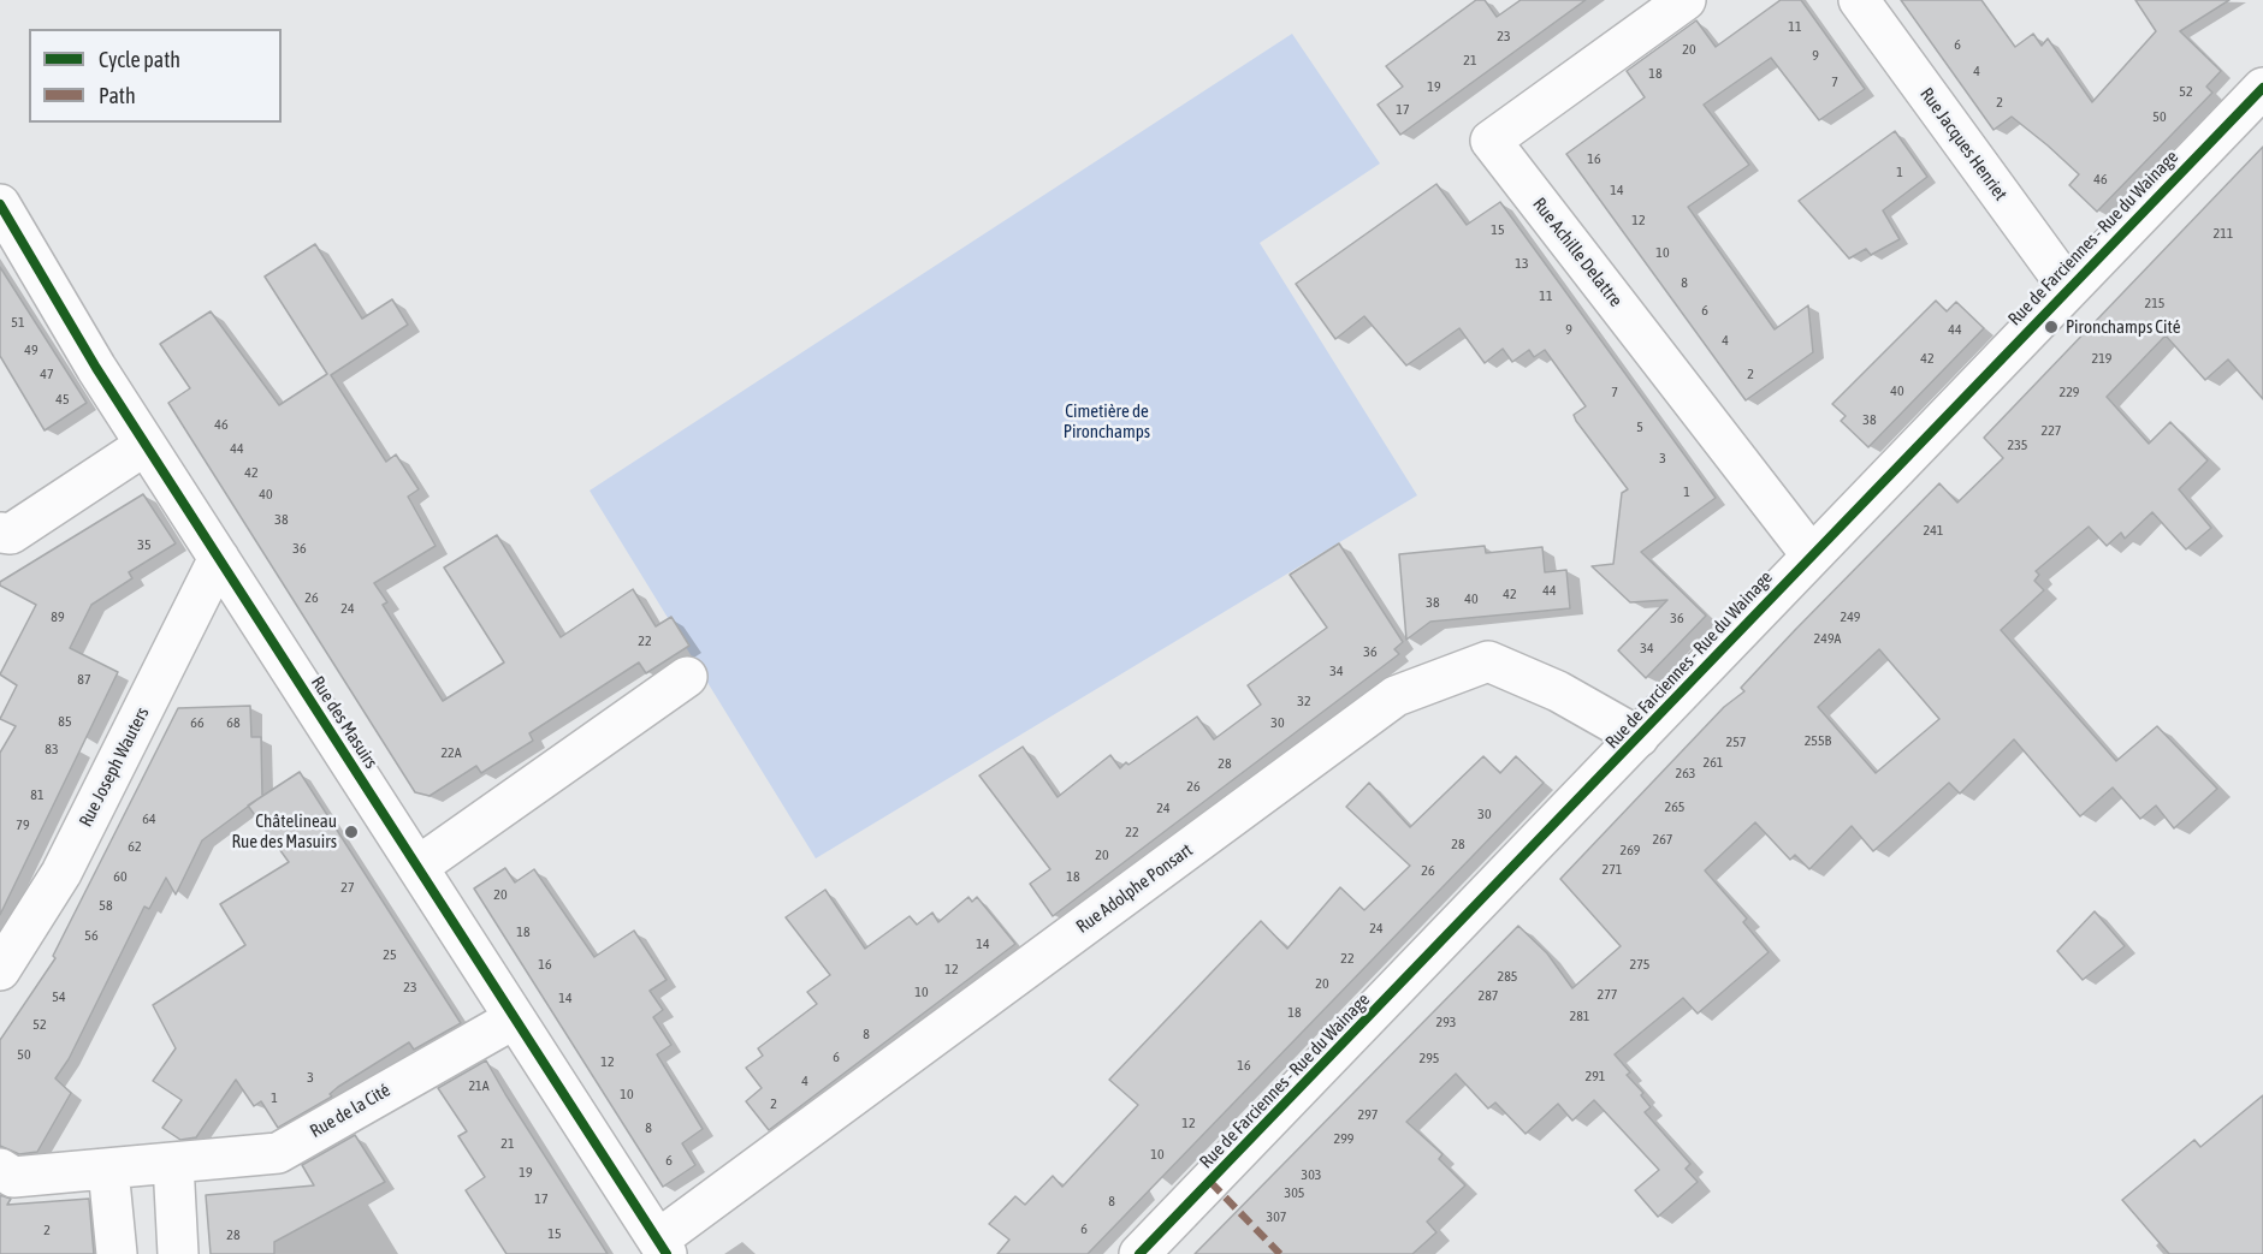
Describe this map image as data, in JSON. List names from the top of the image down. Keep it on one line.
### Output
{"streets":{"street":["Rue Jacques Henriet","Rue de Farciennes - Rue du Wainage","Rue Achille Delattre","Rue des Masuirs","Rue Joseph Wauters","Rue Adolphe Ponsart","Rue de la Cité"]},"crossings":[["Rue Jacques Henriet","Rue de Farciennes - Rue du Wainage"],["Rue de Farciennes - Rue du Wainage","Rue Achille Delattre"],["Rue de Farciennes - Rue du Wainage","Rue Adolphe Ponsart"],["Rue des Masuirs","Rue Joseph Wauters"],["Rue des Masuirs","Rue Adolphe Ponsart"],["Rue des Masuirs","Rue de la Cité"]],"parks":["Cimetière de Pironchamps"],"places":["Pironchamps Cité","Châtelineau Rue des Masuirs"],"house_numbers":["11","23","6","20","9","21","4","18","7","19","52","2","17","50","16","1","46","14","12","15","211","10","13","8","11","215","6","51","9","44","4","49","42","219","47","2","40","7","229","45","38","46","5","227","235","44","3","42","1","40","38","241","35","36","44","42","26","40","38","24","89","249","36","249A","22","34","36","34","87","32","85","66","68","30","255B","257","83","22A","261","28","263","26","81","265","24","30","64","79","22","267","28","62","269","20","271","26","60","18","27","20","58","24","18","56","14","25","22","16","275","12","285","20","23","10","277","287","54","14","18","281","293","52","8","50","6","295","12","16","291","3","4","21A","10","1","2","297","12","8","299","21","10","6","19","303","305","17","8","307","6","2","15","28"],"legend":["Cycle path","Path"]}
